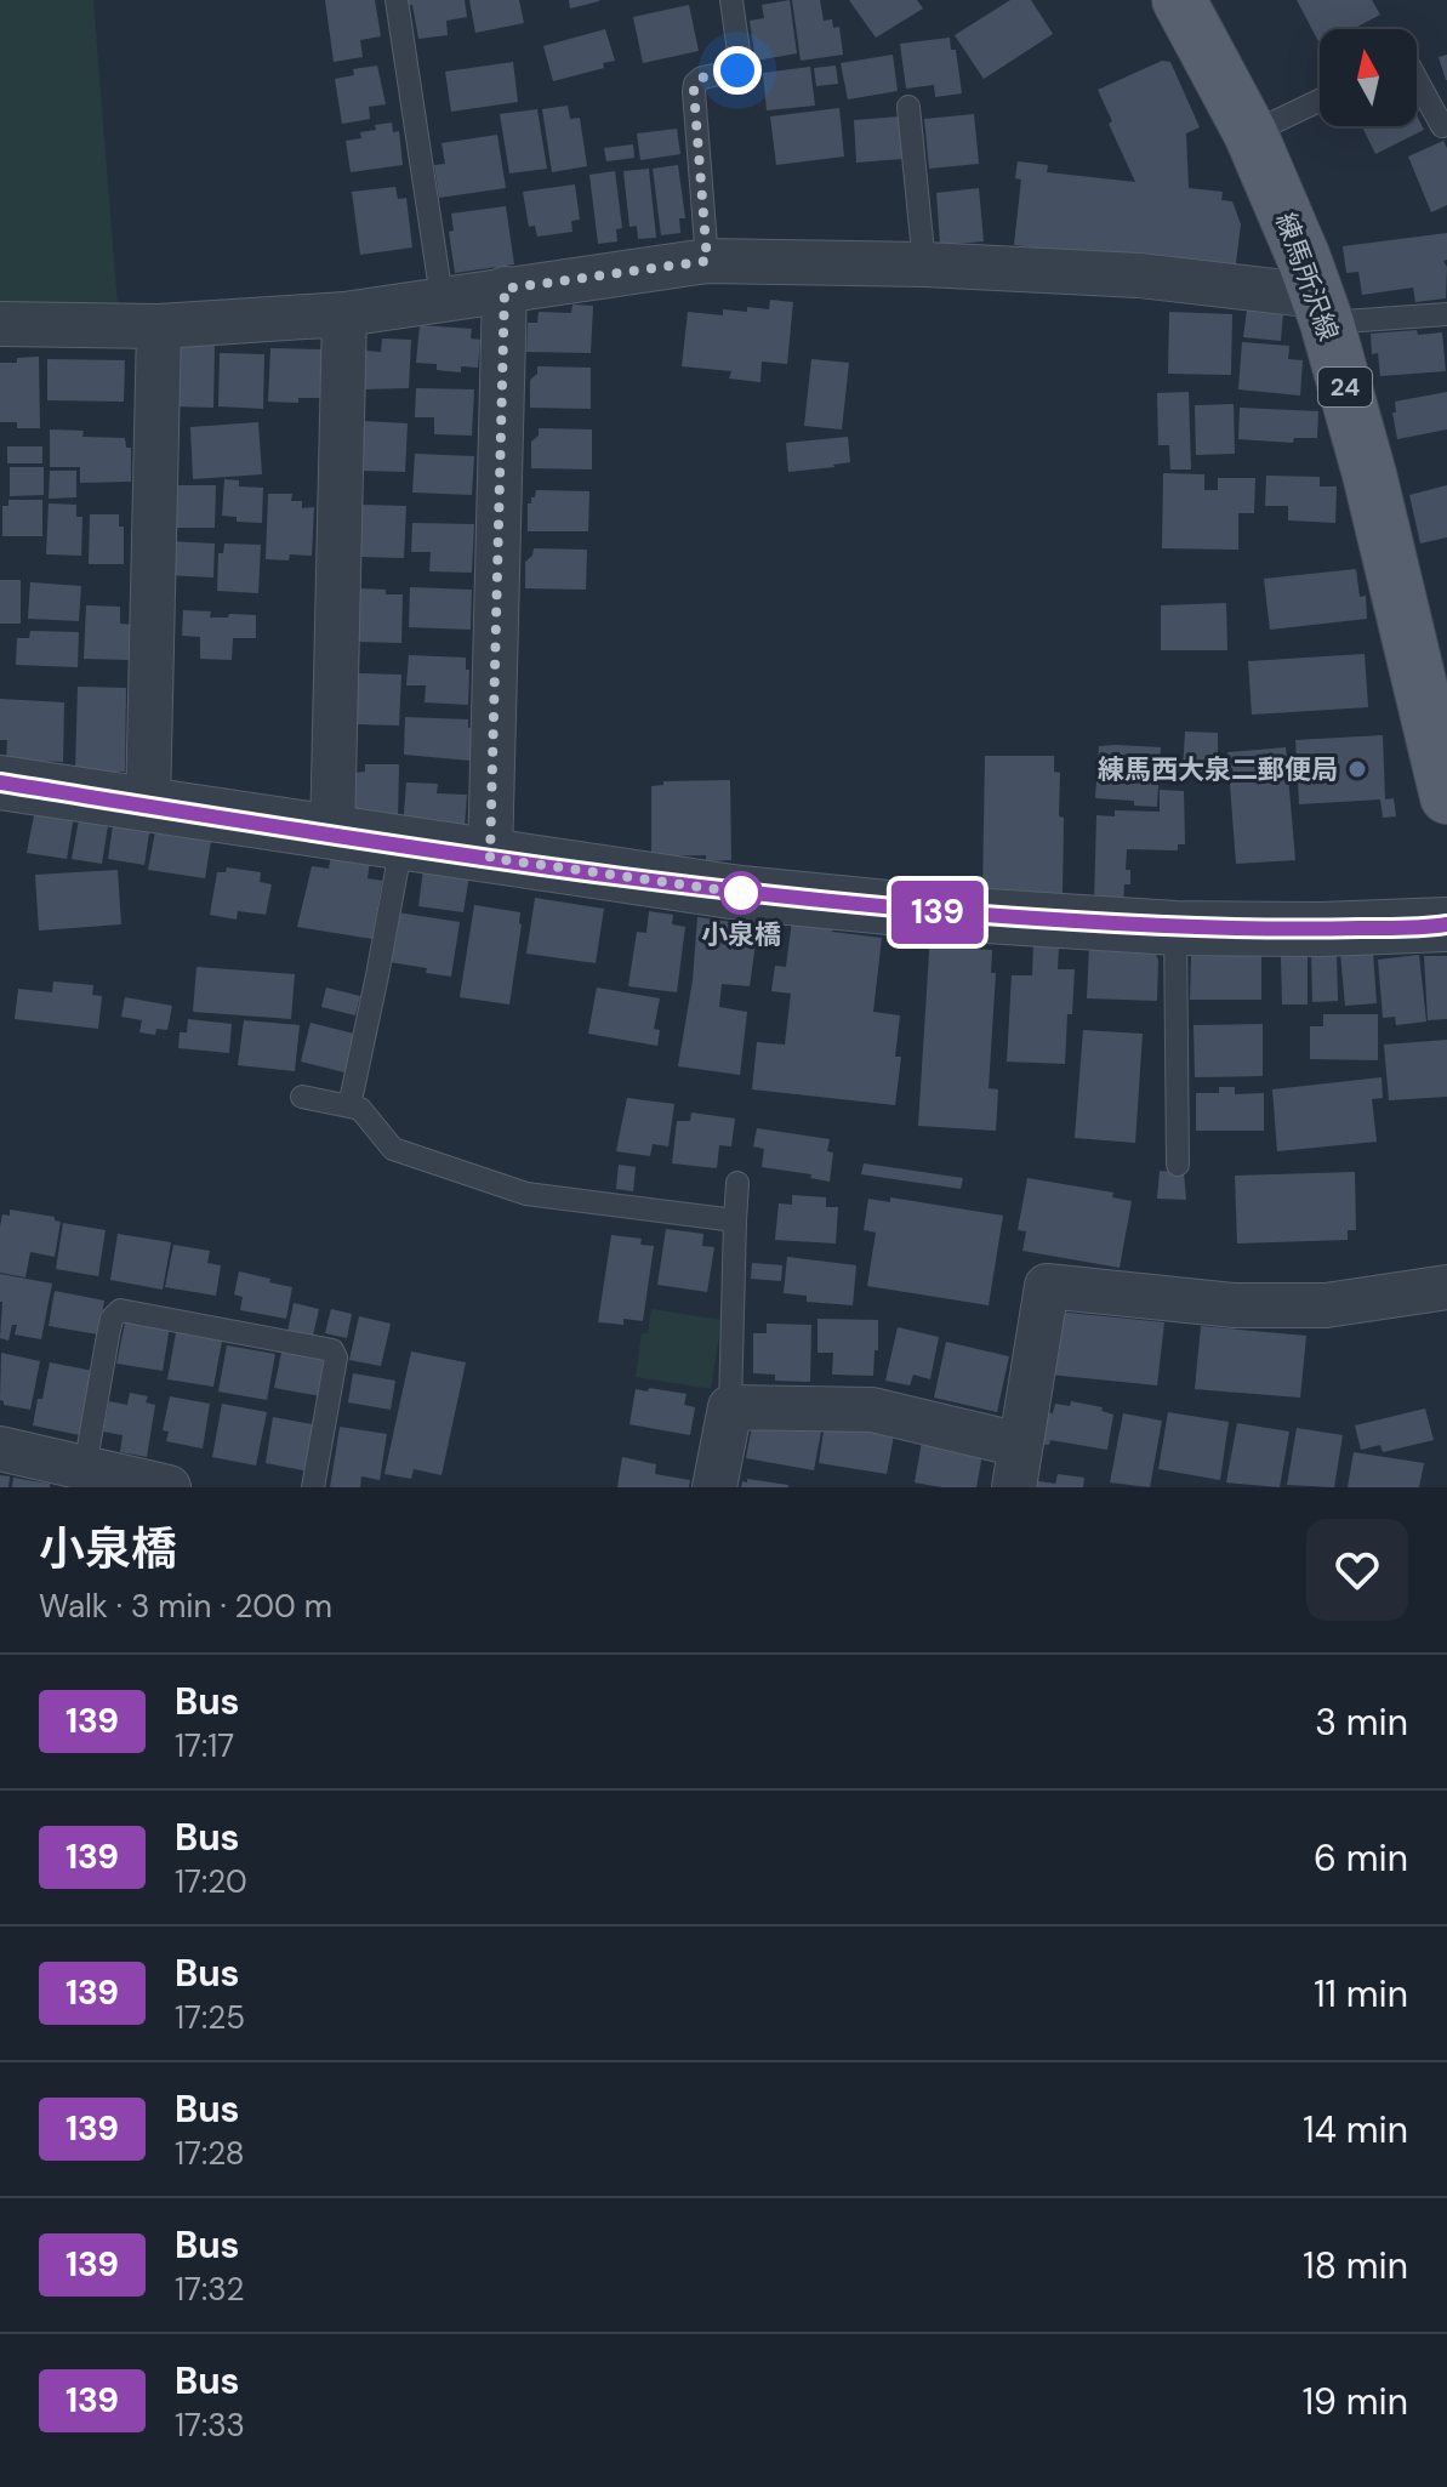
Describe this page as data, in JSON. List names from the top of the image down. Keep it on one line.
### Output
{"streets":{"main road":["練馬所沢線","24"]},"places":["練馬西大泉二郵便局","小泉橋"],"lines":["bus line 139"],"north":"top","page":{"on_map":"139","heading":["小泉橋","Walk · 3 min · 200 m"],"list":[{"mark":"139","name":"Bus","note":"17:17","value":"3 min"},{"mark":"139","name":"Bus","note":"17:20","value":"6 min"},{"mark":"139","name":"Bus","note":"17:25","value":"11 min"},{"mark":"139","name":"Bus","note":"17:28","value":"14 min"},{"mark":"139","name":"Bus","note":"17:32","value":"18 min"},{"mark":"139","name":"Bus","note":"17:33","value":"19 min"}]}}
